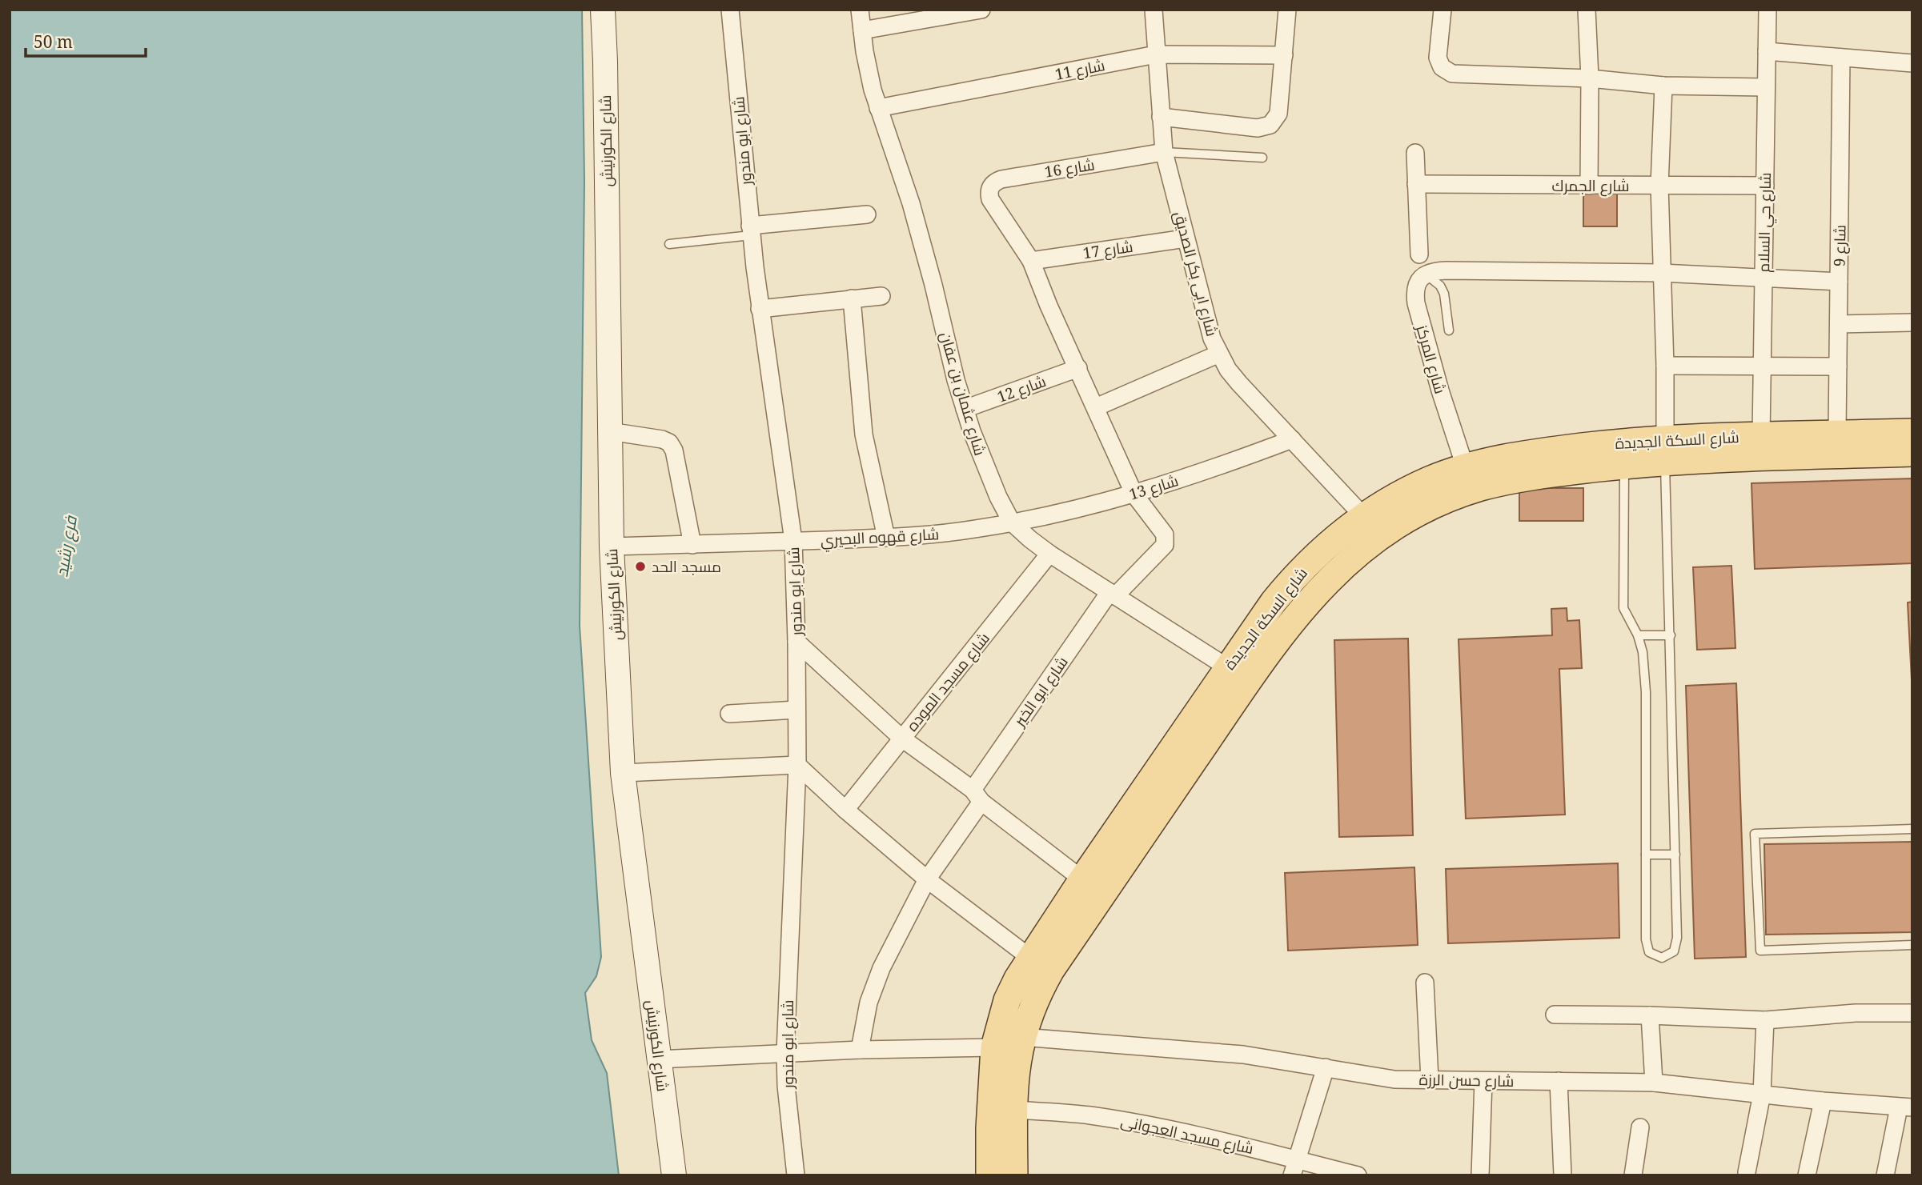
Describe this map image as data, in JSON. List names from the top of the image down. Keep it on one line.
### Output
{"streets":{"main road":["شارع الكورنيش","شارع السكة الجديدة"],"street":["شارع 11","شارع ابو مندور","شارع 16","شارع الجمرك","شارع حي السلام","شارع 9","شارع 17","شارع ابى بكر الصديق","شارع المركز","شارع 12","شارع عثمان بن عفان","شارع 13","شارع قهوه البحيري","شارع مسجد الموده","شارع ابو الخير","شارع حسن الرزة","شارع مسجد العجوانى"]},"crossings":[["شارع 11","شارع ابى بكر الصديق"],["شارع 11","شارع عثمان بن عفان"],["شارع الكورنيش","شارع قهوه البحيري"],["شارع ابو مندور","شارع قهوه البحيري"],["شارع 16","شارع ابى بكر الصديق"],["شارع 16","شارع ابو الخير"],["شارع الجمرك","شارع حي السلام"],["شارع حي السلام","شارع السكة الجديدة"],["شارع 9","شارع السكة الجديدة"],["شارع 17","شارع ابى بكر الصديق"],["شارع 17","شارع ابو الخير"],["شارع ابى بكر الصديق","شارع السكة الجديدة"],["شارع ابى بكر الصديق","شارع 13"],["شارع المركز","شارع السكة الجديدة"],["شارع 12","شارع عثمان بن عفان"],["شارع 12","شارع ابو الخير"],["شارع عثمان بن عفان","شارع السكة الجديدة"],["شارع عثمان بن عفان","شارع 13"],["شارع عثمان بن عفان","شارع قهوه البحيري"],["شارع عثمان بن عفان","شارع مسجد الموده"],["شارع عثمان بن عفان","شارع ابو الخير"],["شارع السكة الجديدة","شارع حسن الرزة"],["شارع السكة الجديدة","شارع مسجد العجوانى"],["شارع 13","شارع قهوه البحيري"],["شارع 13","شارع ابو الخير"]],"water":["فرع رشيد"],"places":["مسجد الحد"],"scale_bar":"50 m"}
